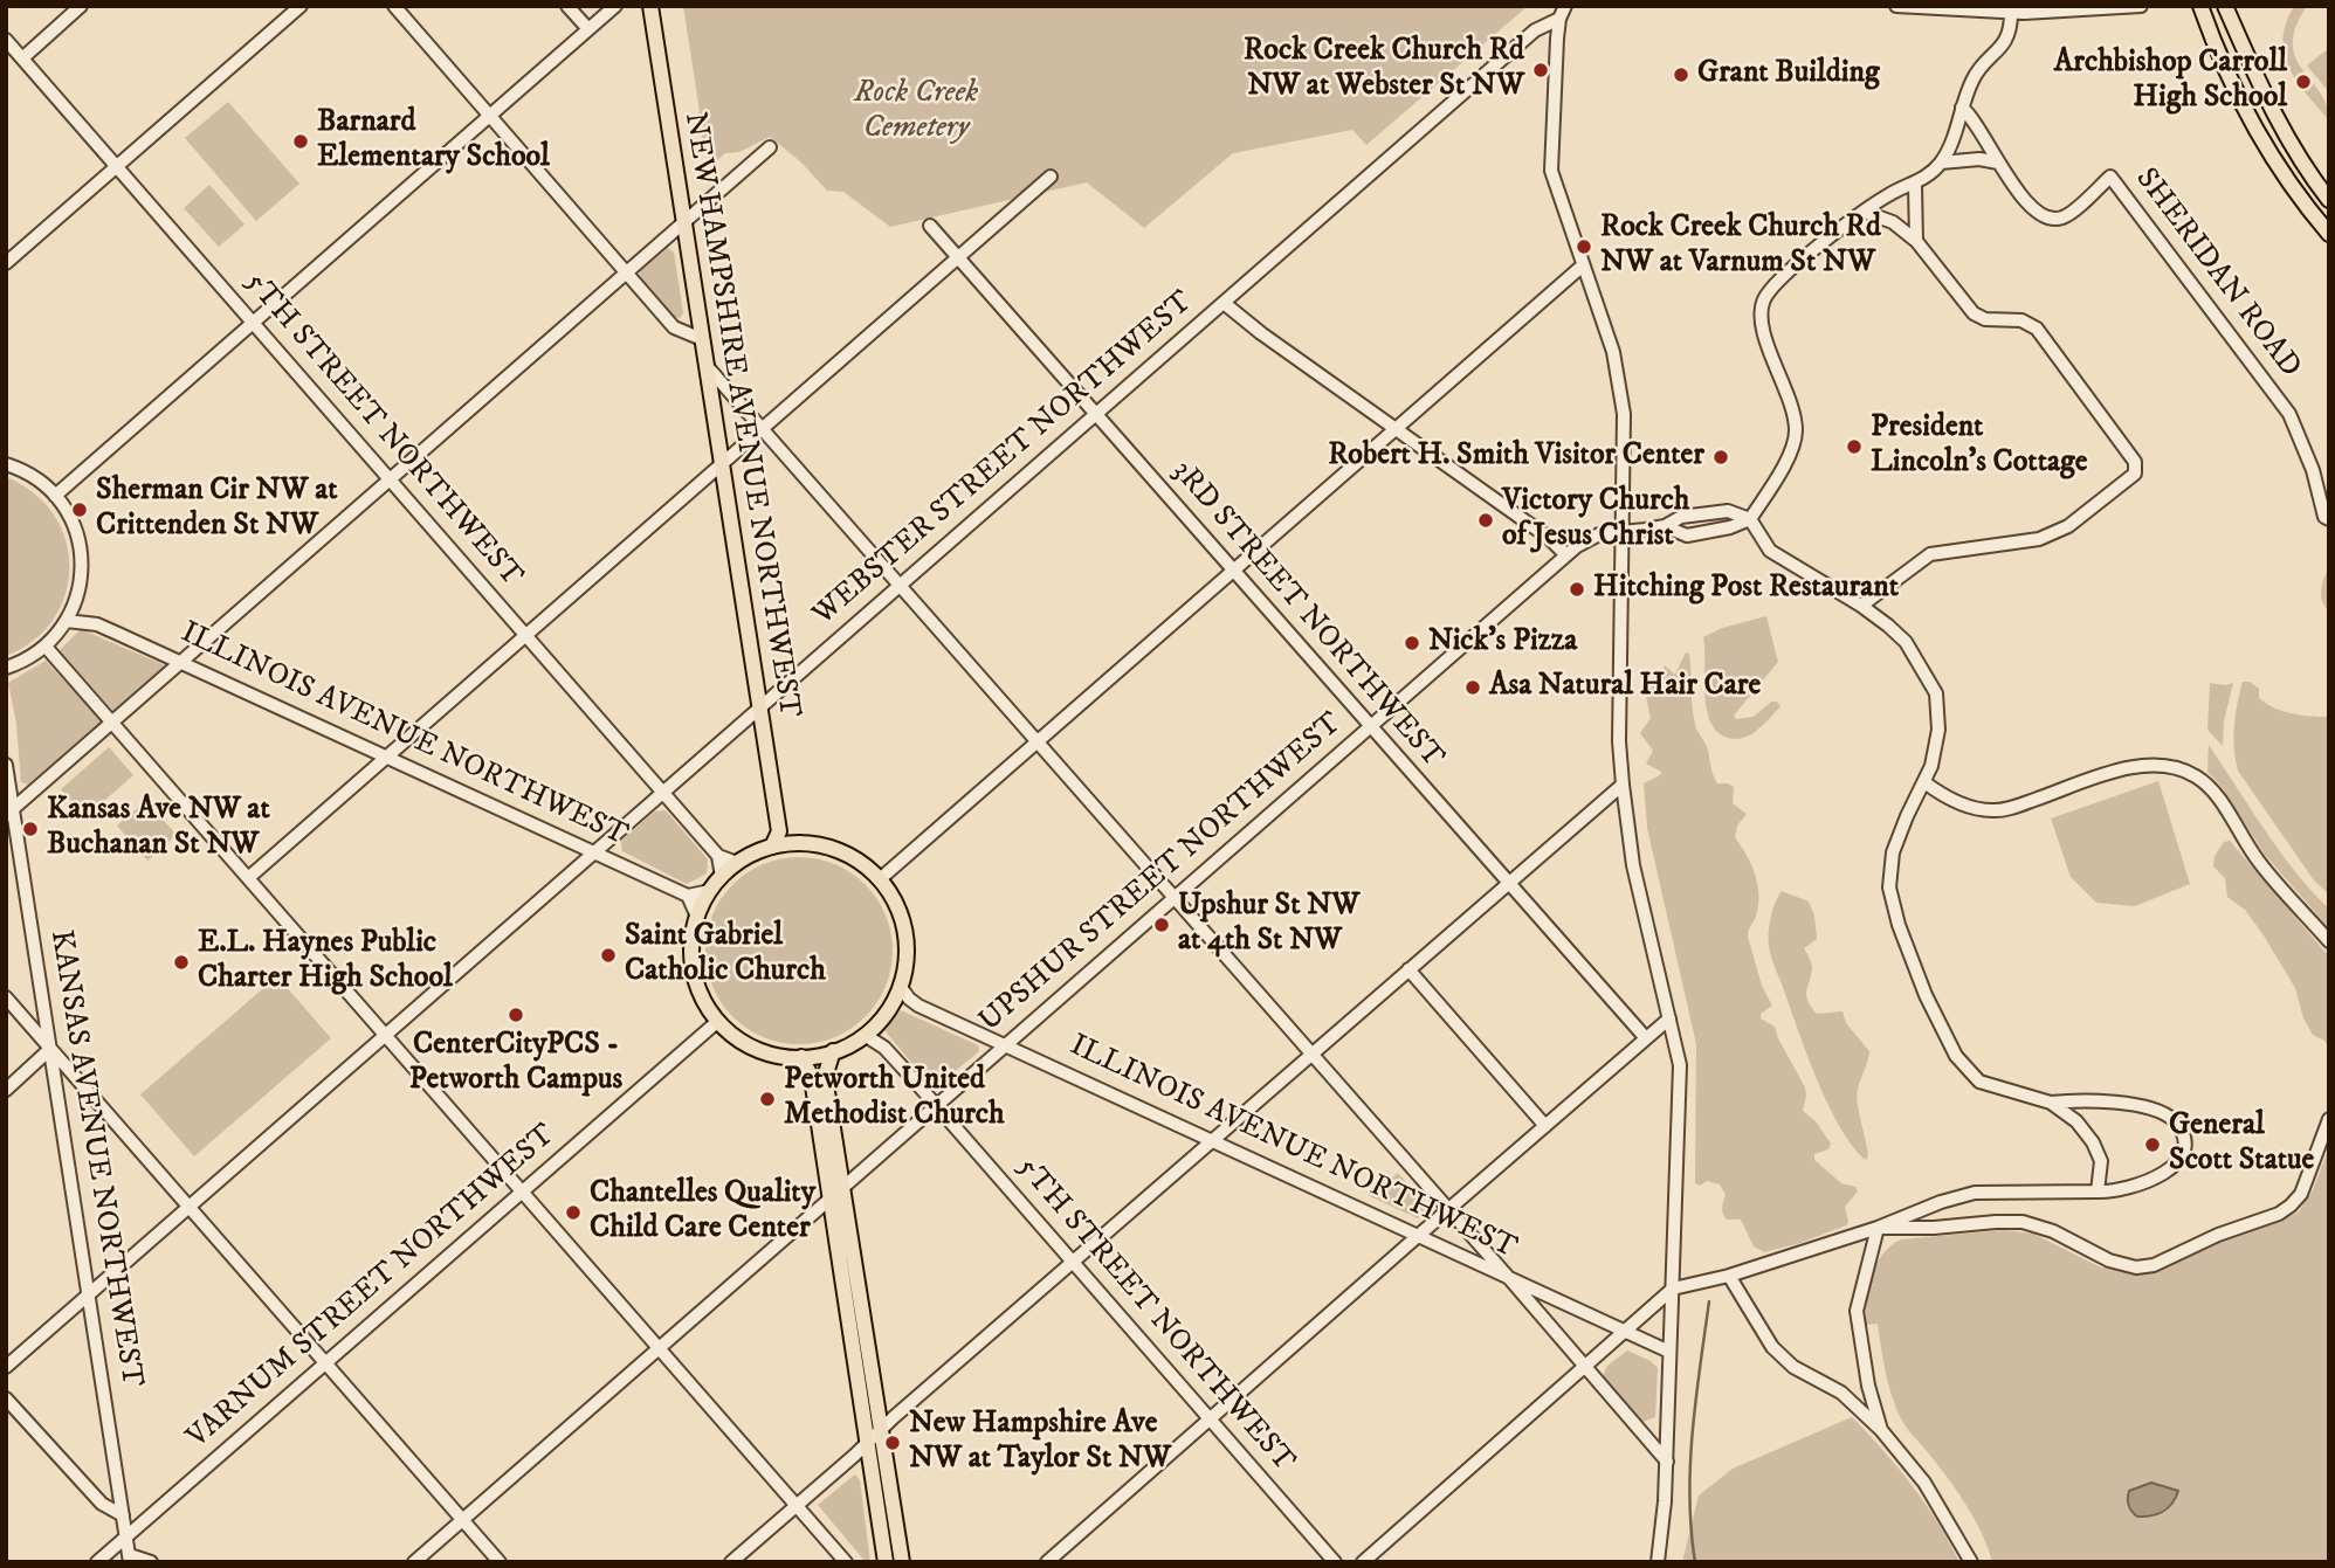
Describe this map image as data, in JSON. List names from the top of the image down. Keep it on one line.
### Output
{"streets":{"main road":["NEW HAMPSHIRE AVENUE NORTHWEST"],"street":["SHERIDAN ROAD","5TH STREET NORTHWEST","WEBSTER STREET NORTHWEST","3RD STREET NORTHWEST","ILLINOIS AVENUE NORTHWEST","UPSHUR STREET NORTHWEST","KANSAS AVENUE NORTHWEST","VARNUM STREET NORTHWEST"]},"crossings":[["NEW HAMPSHIRE AVENUE NORTHWEST","WEBSTER STREET NORTHWEST"],["5TH STREET NORTHWEST","WEBSTER STREET NORTHWEST"],["5TH STREET NORTHWEST","ILLINOIS AVENUE NORTHWEST"],["5TH STREET NORTHWEST","UPSHUR STREET NORTHWEST"],["5TH STREET NORTHWEST","VARNUM STREET NORTHWEST"],["WEBSTER STREET NORTHWEST","3RD STREET NORTHWEST"],["WEBSTER STREET NORTHWEST","ILLINOIS AVENUE NORTHWEST"],["WEBSTER STREET NORTHWEST","KANSAS AVENUE NORTHWEST"],["3RD STREET NORTHWEST","UPSHUR STREET NORTHWEST"],["ILLINOIS AVENUE NORTHWEST","UPSHUR STREET NORTHWEST"],["ILLINOIS AVENUE NORTHWEST","VARNUM STREET NORTHWEST"],["KANSAS AVENUE NORTHWEST","VARNUM STREET NORTHWEST"]],"parks":["Rock Creek Cemetery"],"places":["Rock Creek Church Rd NW at Webster St NW","Grant Building","Archbishop Carroll High School","Barnard Elementary School","Rock Creek Church Rd NW at Varnum St NW","President Lincoln's Cottage","Robert H. Smith Visitor Center","Sherman Cir NW at Crittenden St NW","Victory Church of Jesus Christ","Hitching Post Restaurant","Nick's Pizza","Asa Natural Hair Care","Kansas Ave NW at Buchanan St NW","Upshur St NW at 4th St NW","Saint Gabriel Catholic Church","E.L. Haynes Public Charter High School","CenterCityPCS - Petworth Campus","Petworth United Methodist Church","General Scott Statue","Chantelles Quality Child Care Center","New Hampshire Ave NW at Taylor St NW"]}
